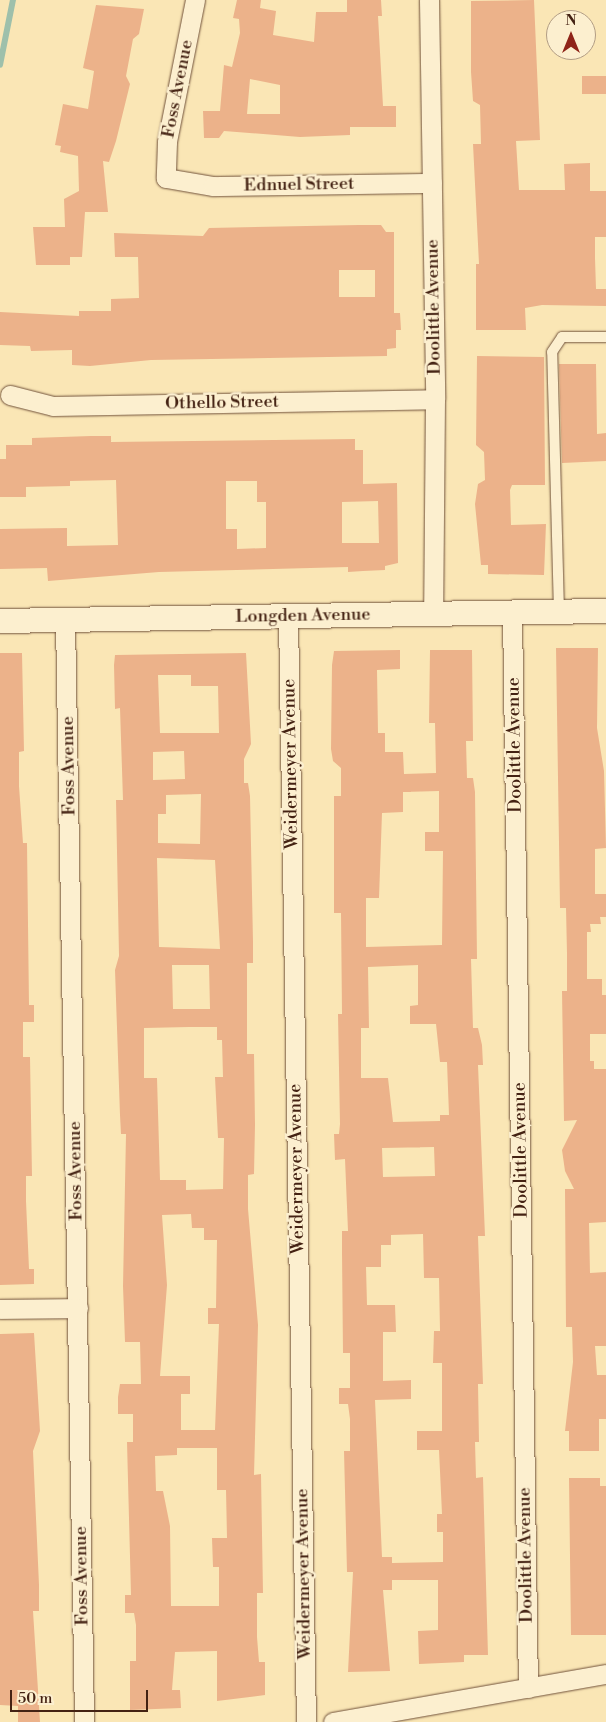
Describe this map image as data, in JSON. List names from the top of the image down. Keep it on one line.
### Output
{"streets":{"street":["Foss Avenue","Ednuel Street","Doolittle Avenue","Othello Street","Longden Avenue","Weidermeyer Avenue"]},"crossings":[["Foss Avenue","Ednuel Street"],["Foss Avenue","Longden Avenue"],["Ednuel Street","Doolittle Avenue"],["Doolittle Avenue","Othello Street"],["Doolittle Avenue","Longden Avenue"],["Longden Avenue","Weidermeyer Avenue"]],"scale_bar":"50 m","north":"top"}
